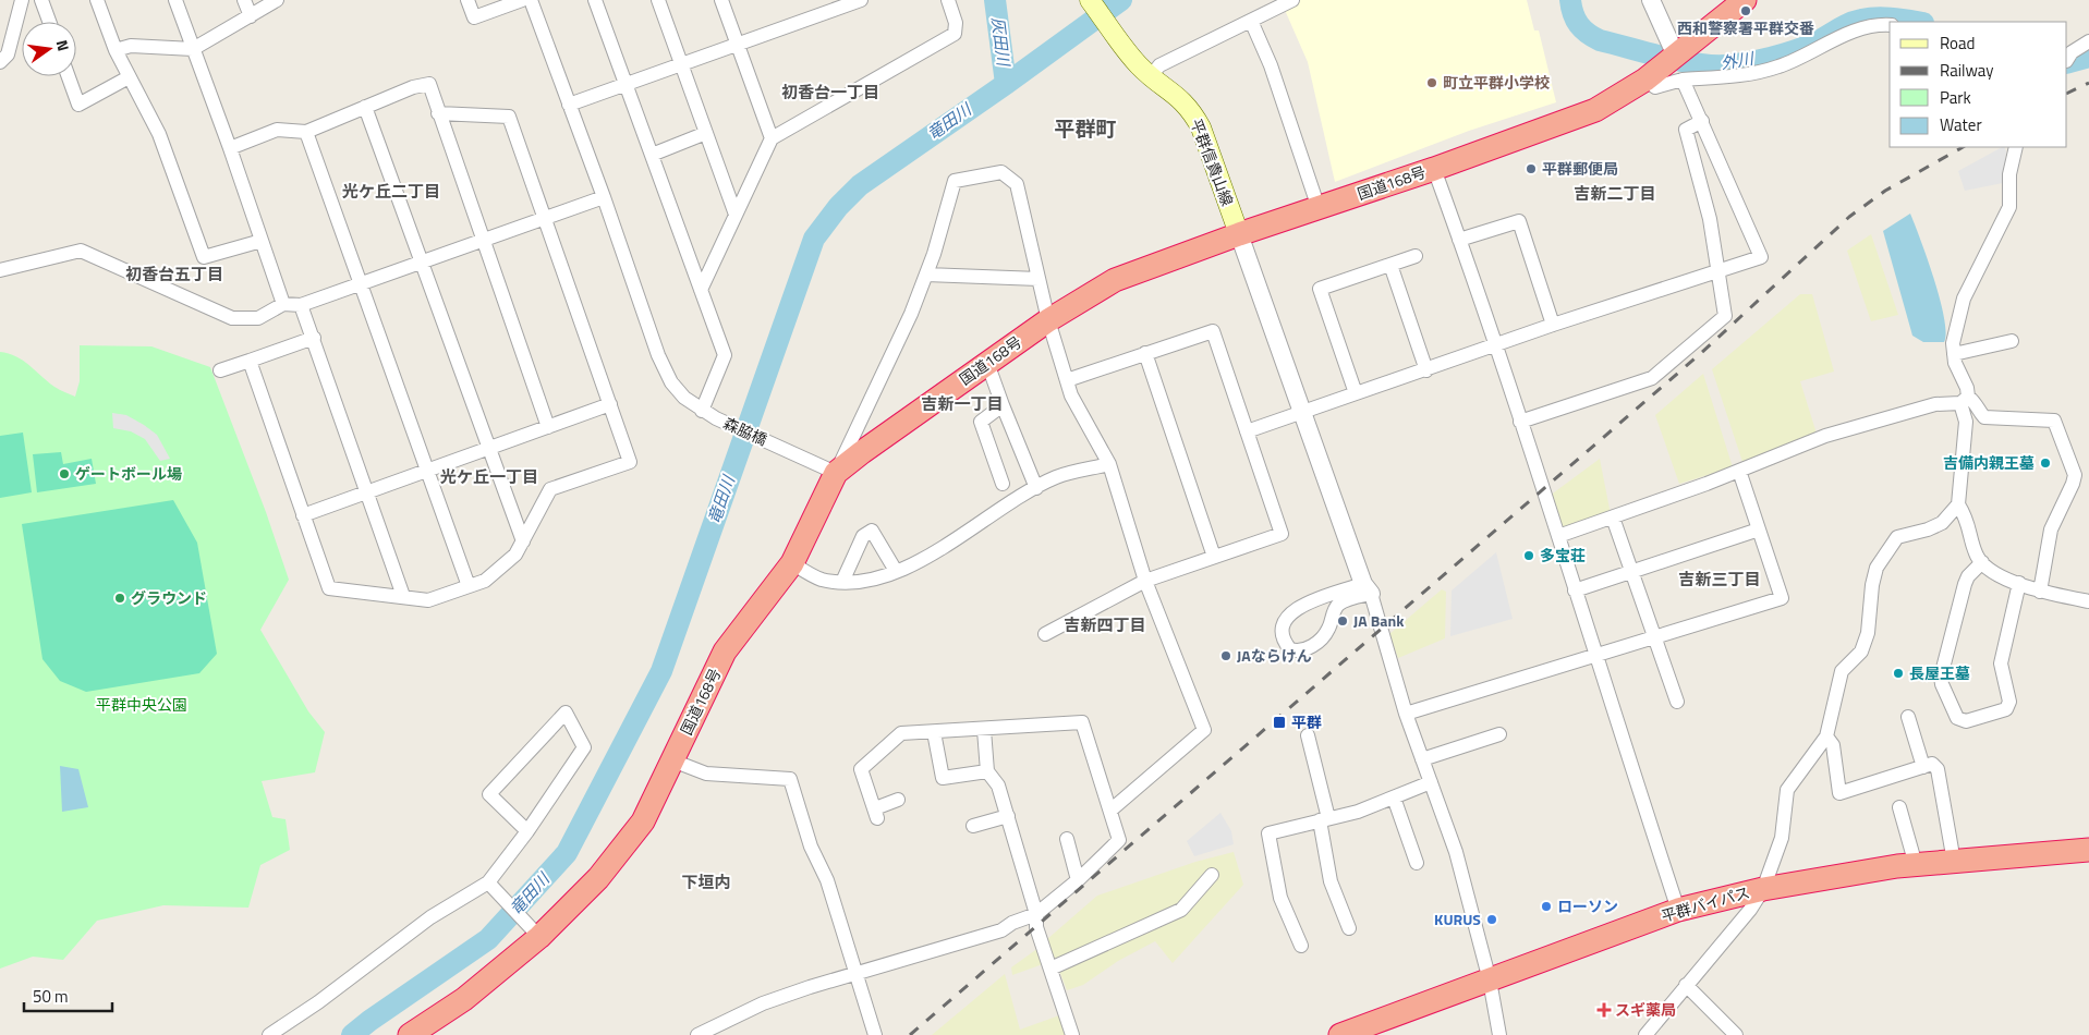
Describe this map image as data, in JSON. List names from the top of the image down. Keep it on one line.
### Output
{"streets":{"highway":["国道168号","平群バイパス"],"main road":["平群信貴山線"],"street":["森脇橋"]},"crossings":[["平群信貴山線","国道168号"],["国道168号","森脇橋"]],"districts":["初香台一丁目","平群町","光ケ丘二丁目","吉新二丁目","初香台五丁目","吉新一丁目","光ケ丘一丁目","吉新三丁目","吉新四丁目","下垣内"],"water":["灰田川","外川","竜田川"],"parks":["平群中央公園"],"places":{"other":["西和警察署平群交番","町立平群小学校","平群郵便局","吉備内親王墓","ゲートボール場","多宝荘","グラウンド","JA Bank","JAならけん","長屋王墓","ローソン","KURUS"],"transit":["平群"],"health":["スギ薬局"]},"legend":["Road","Railway","Park","Water"],"scale_bar":"50 m","north":"right"}
